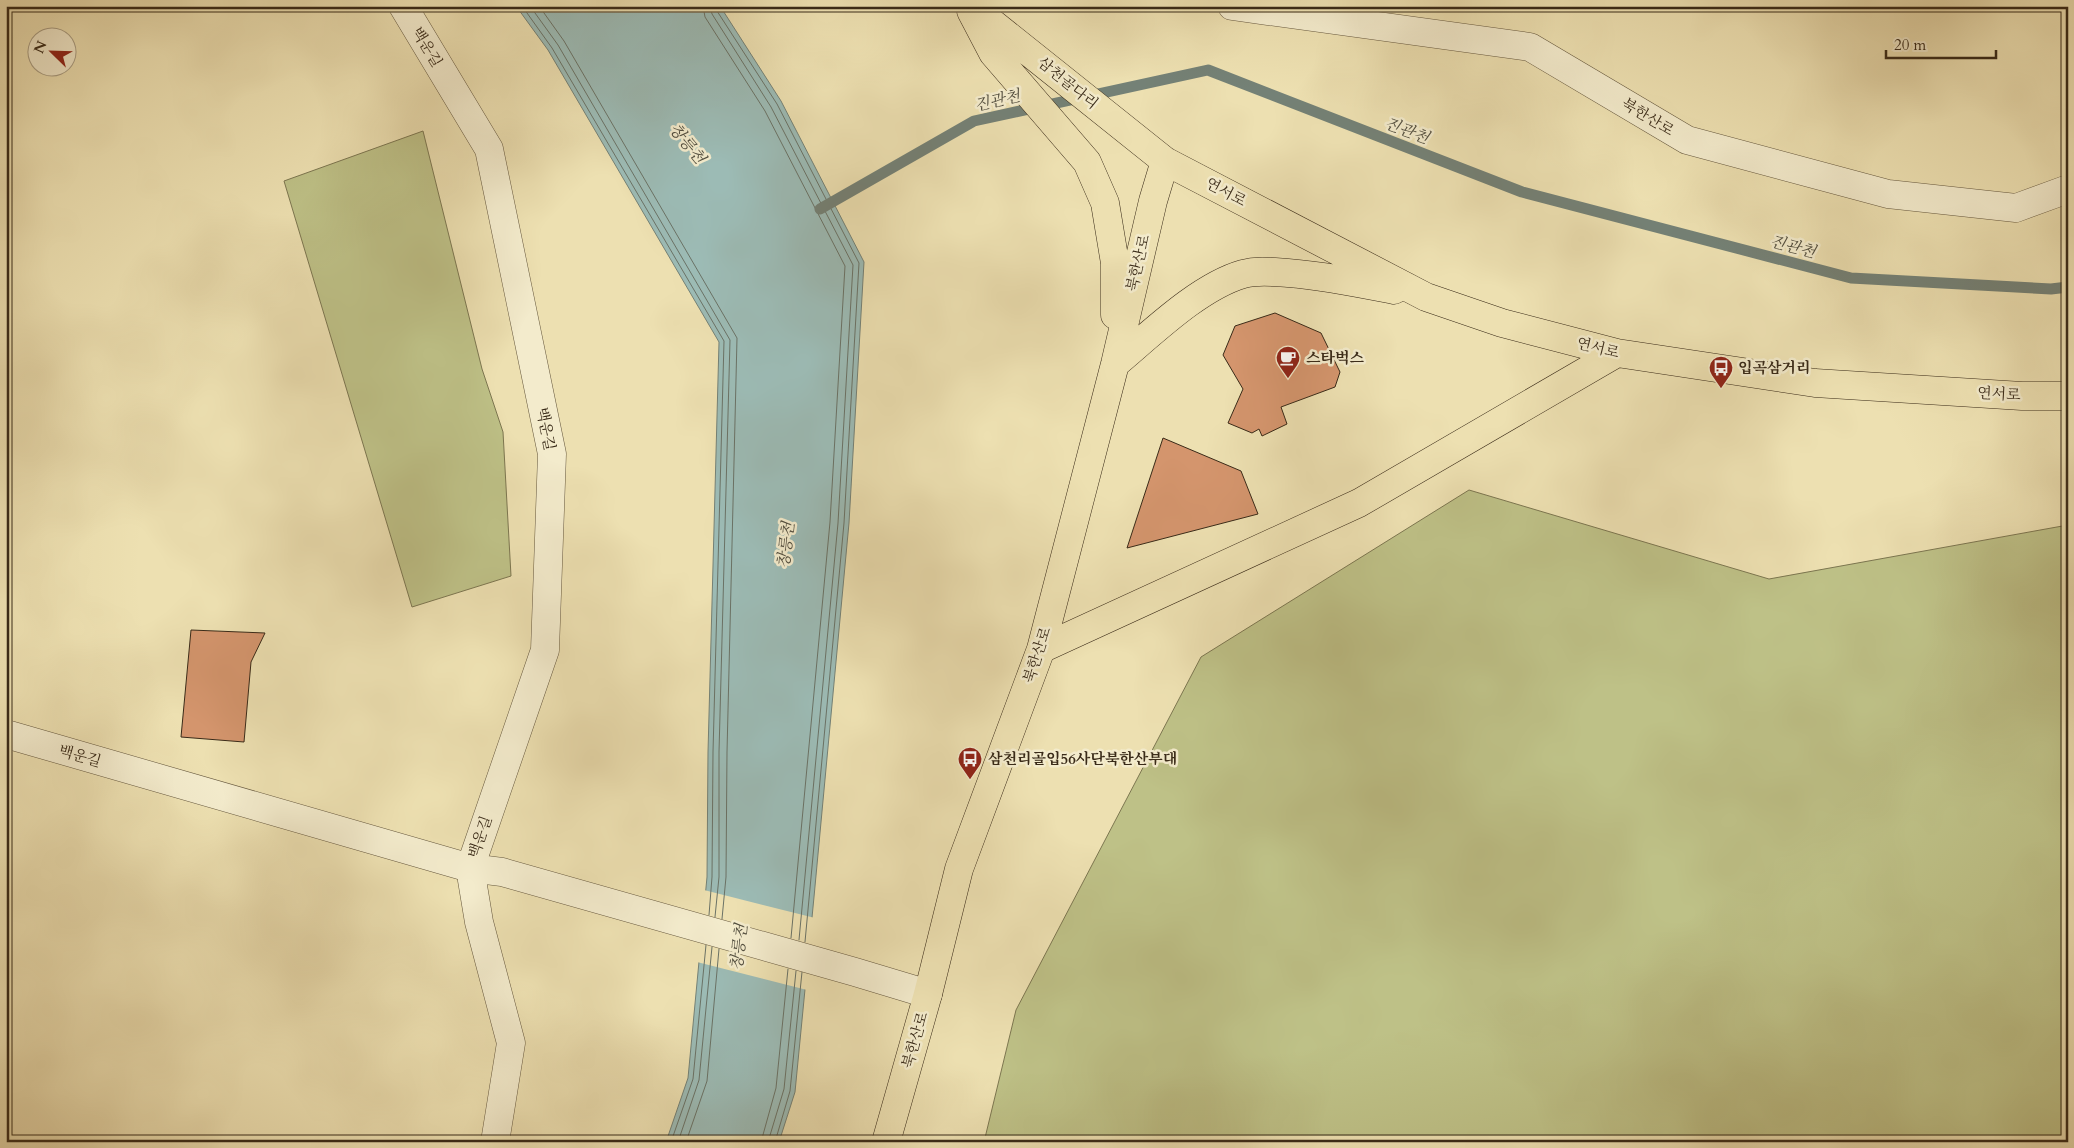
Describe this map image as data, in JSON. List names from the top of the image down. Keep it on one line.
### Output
{"streets":{"main road":["삼천골다리","북한산로","연서로"],"street":["백운길"]},"crossings":[["백운길","북한산로"],["삼천골다리","북한산로"],["삼천골다리","연서로"],["북한산로","연서로"]],"water":["진관천","창릉천"],"places":{"cafe":["스타벅스"],"bus stop":["입곡삼거리","삼천리골입56사단북한산부대"]},"scale_bar":"20 m","north":"top left"}
